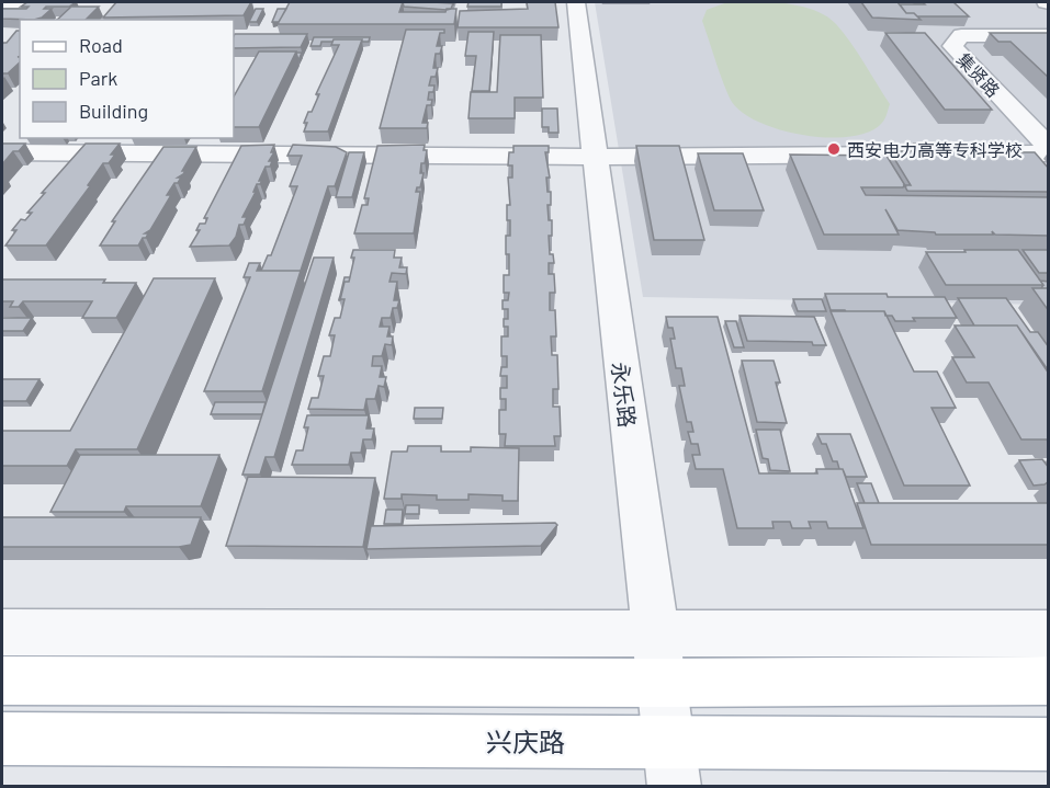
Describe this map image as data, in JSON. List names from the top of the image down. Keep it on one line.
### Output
{"streets":{"main road":["兴庆路"],"street":["集贤路","永乐路"]},"crossings":[["永乐路","兴庆路"]],"places":["西安电力高等专科学校"],"legend":["Road","Park","Building"]}
